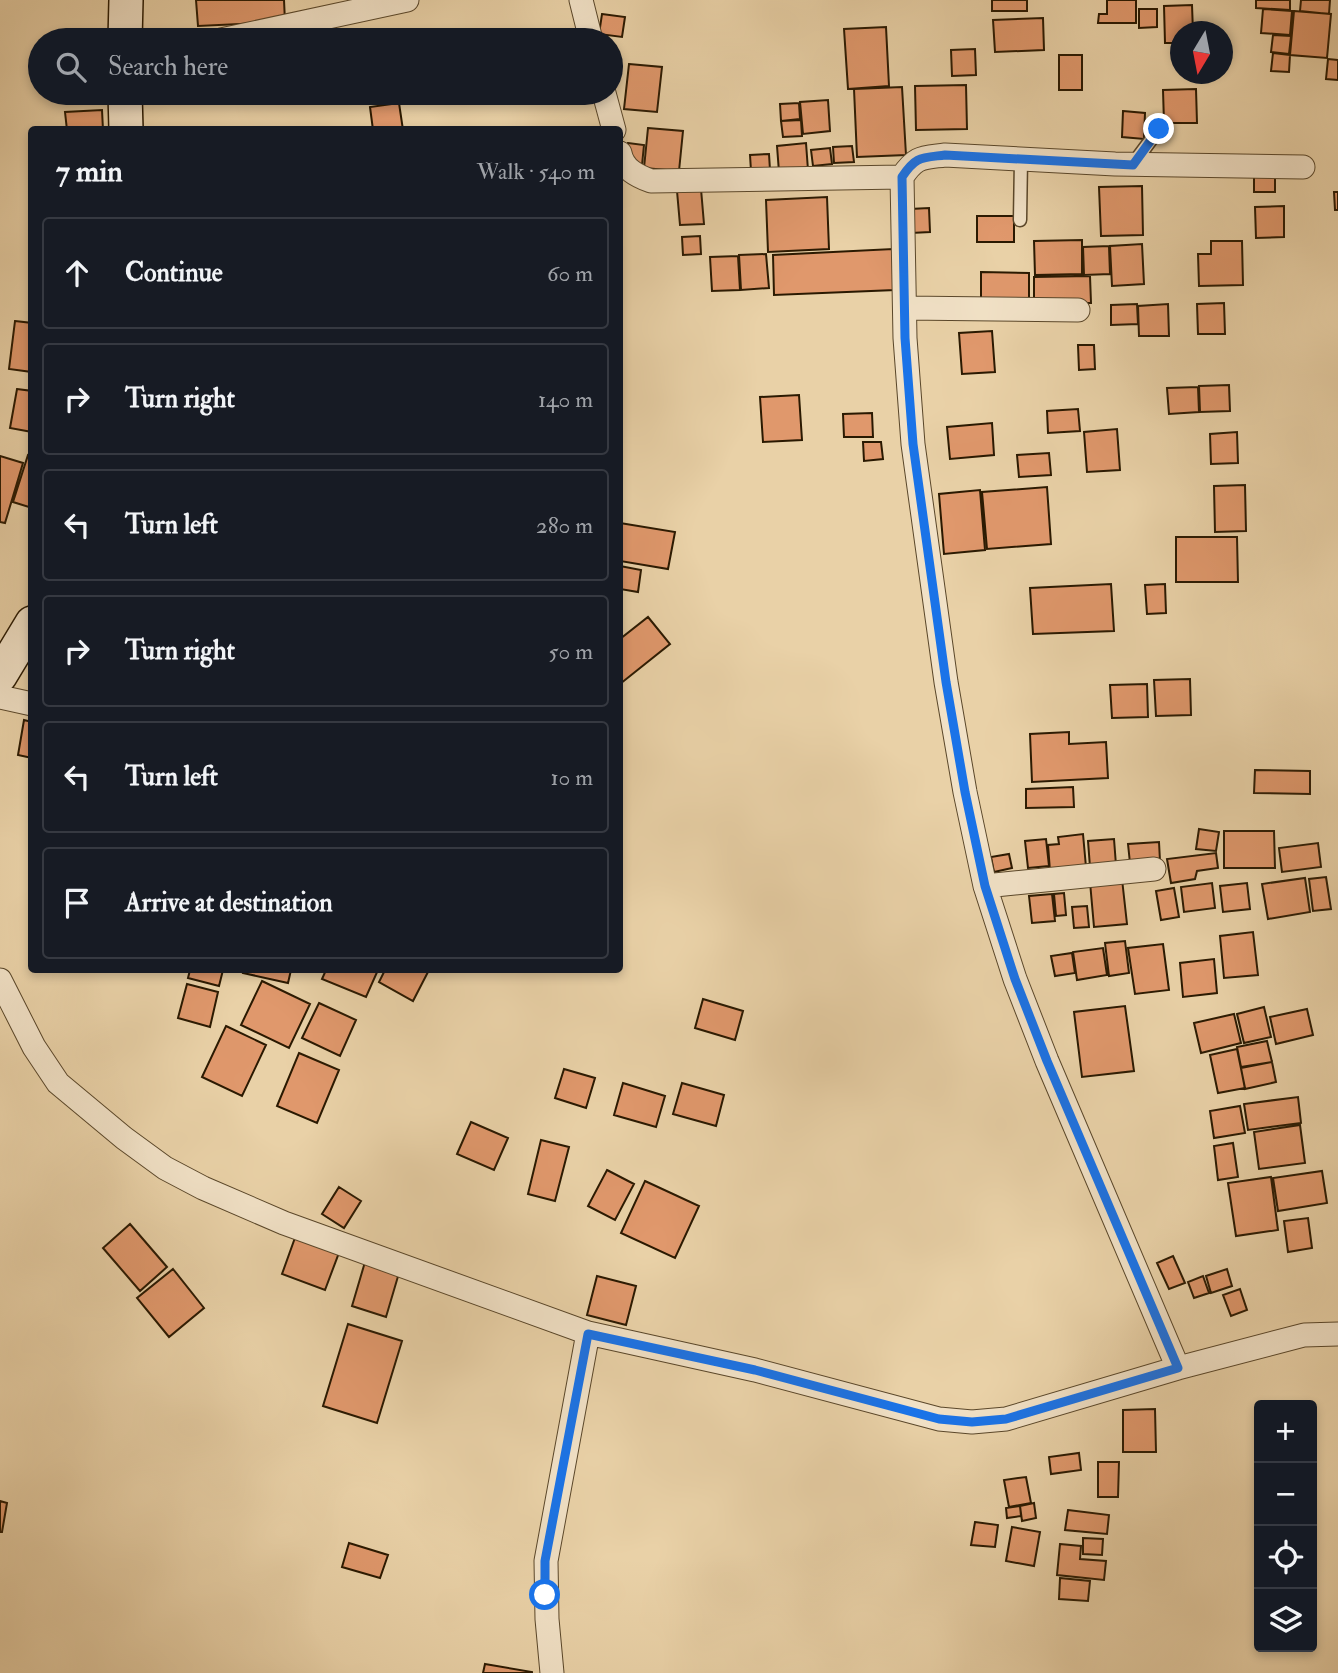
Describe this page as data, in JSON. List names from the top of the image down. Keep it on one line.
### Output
{"north":"bottom","page":{"search":"Search here","heading":["7 min","Walk · 540 m"],"list":[["Continue","60 m"],["Turn right","140 m"],["Turn left","280 m"],["Turn right","50 m"],["Turn left","10 m"],"Arrive at destination"],"map_buttons":["+","−"]}}
